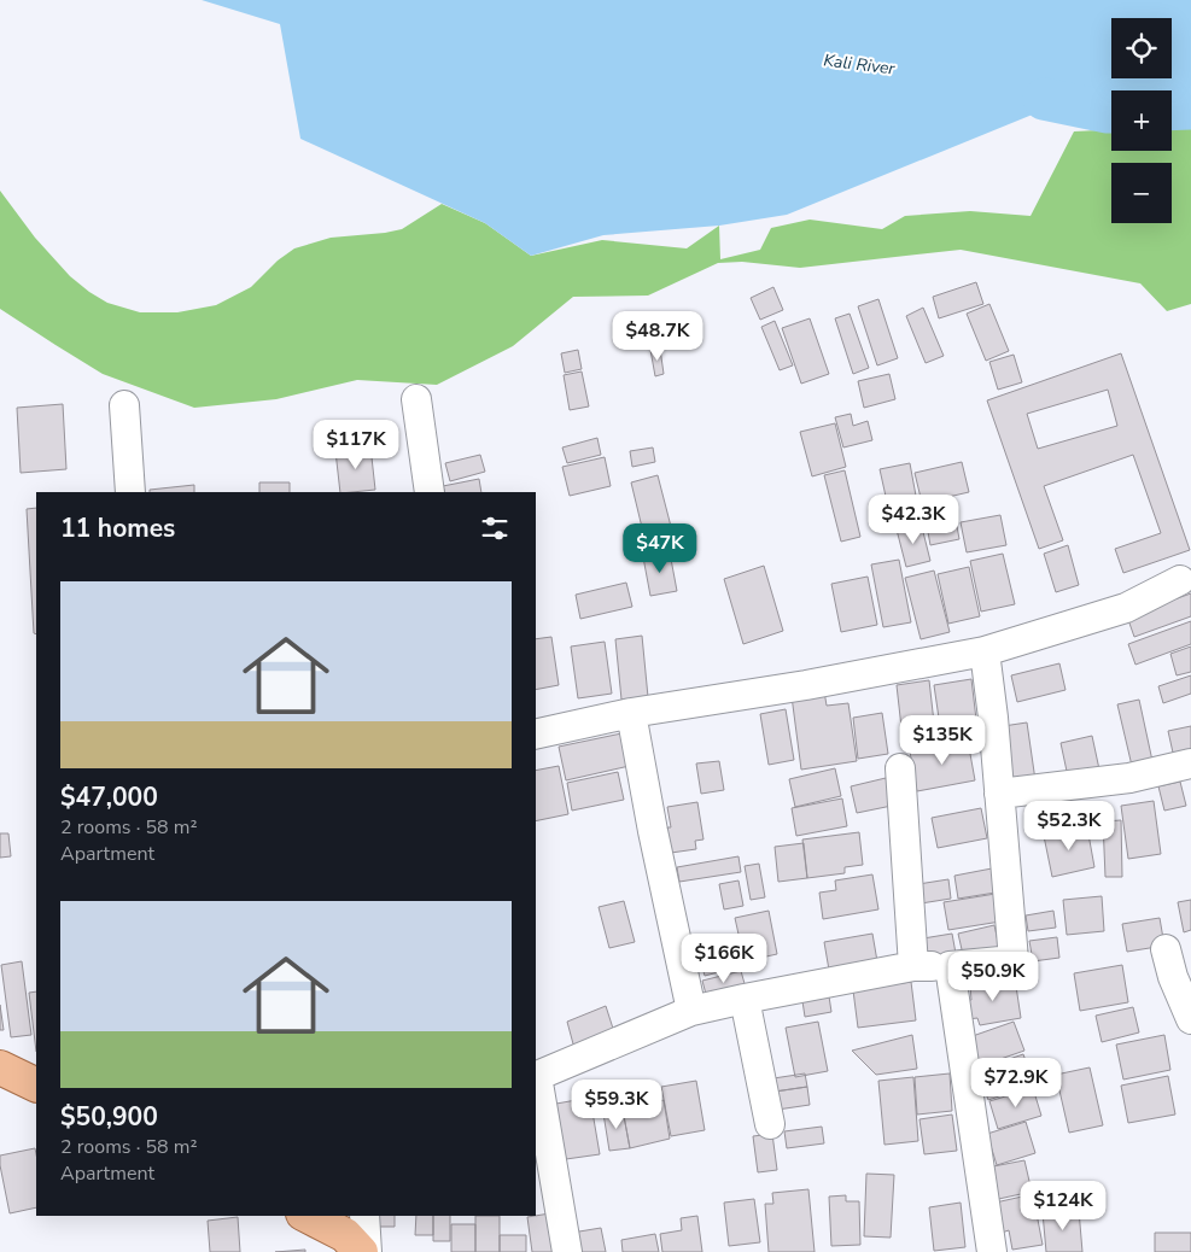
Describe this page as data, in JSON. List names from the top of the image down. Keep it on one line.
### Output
{"water":["Kali River"],"page":{"map_buttons":["+","−"],"price":["$48.7K","$117K","$42.3K","$47K","$135K","$52.3K","$166K","$50.9K","$72.9K","$59.3K","$124K"],"heading":"11 homes","list":[{"name":"$47,000","note":"2 rooms · 58 m² · Apartment"},{"name":"$50,900","note":"2 rooms · 58 m² · Apartment"}]}}
